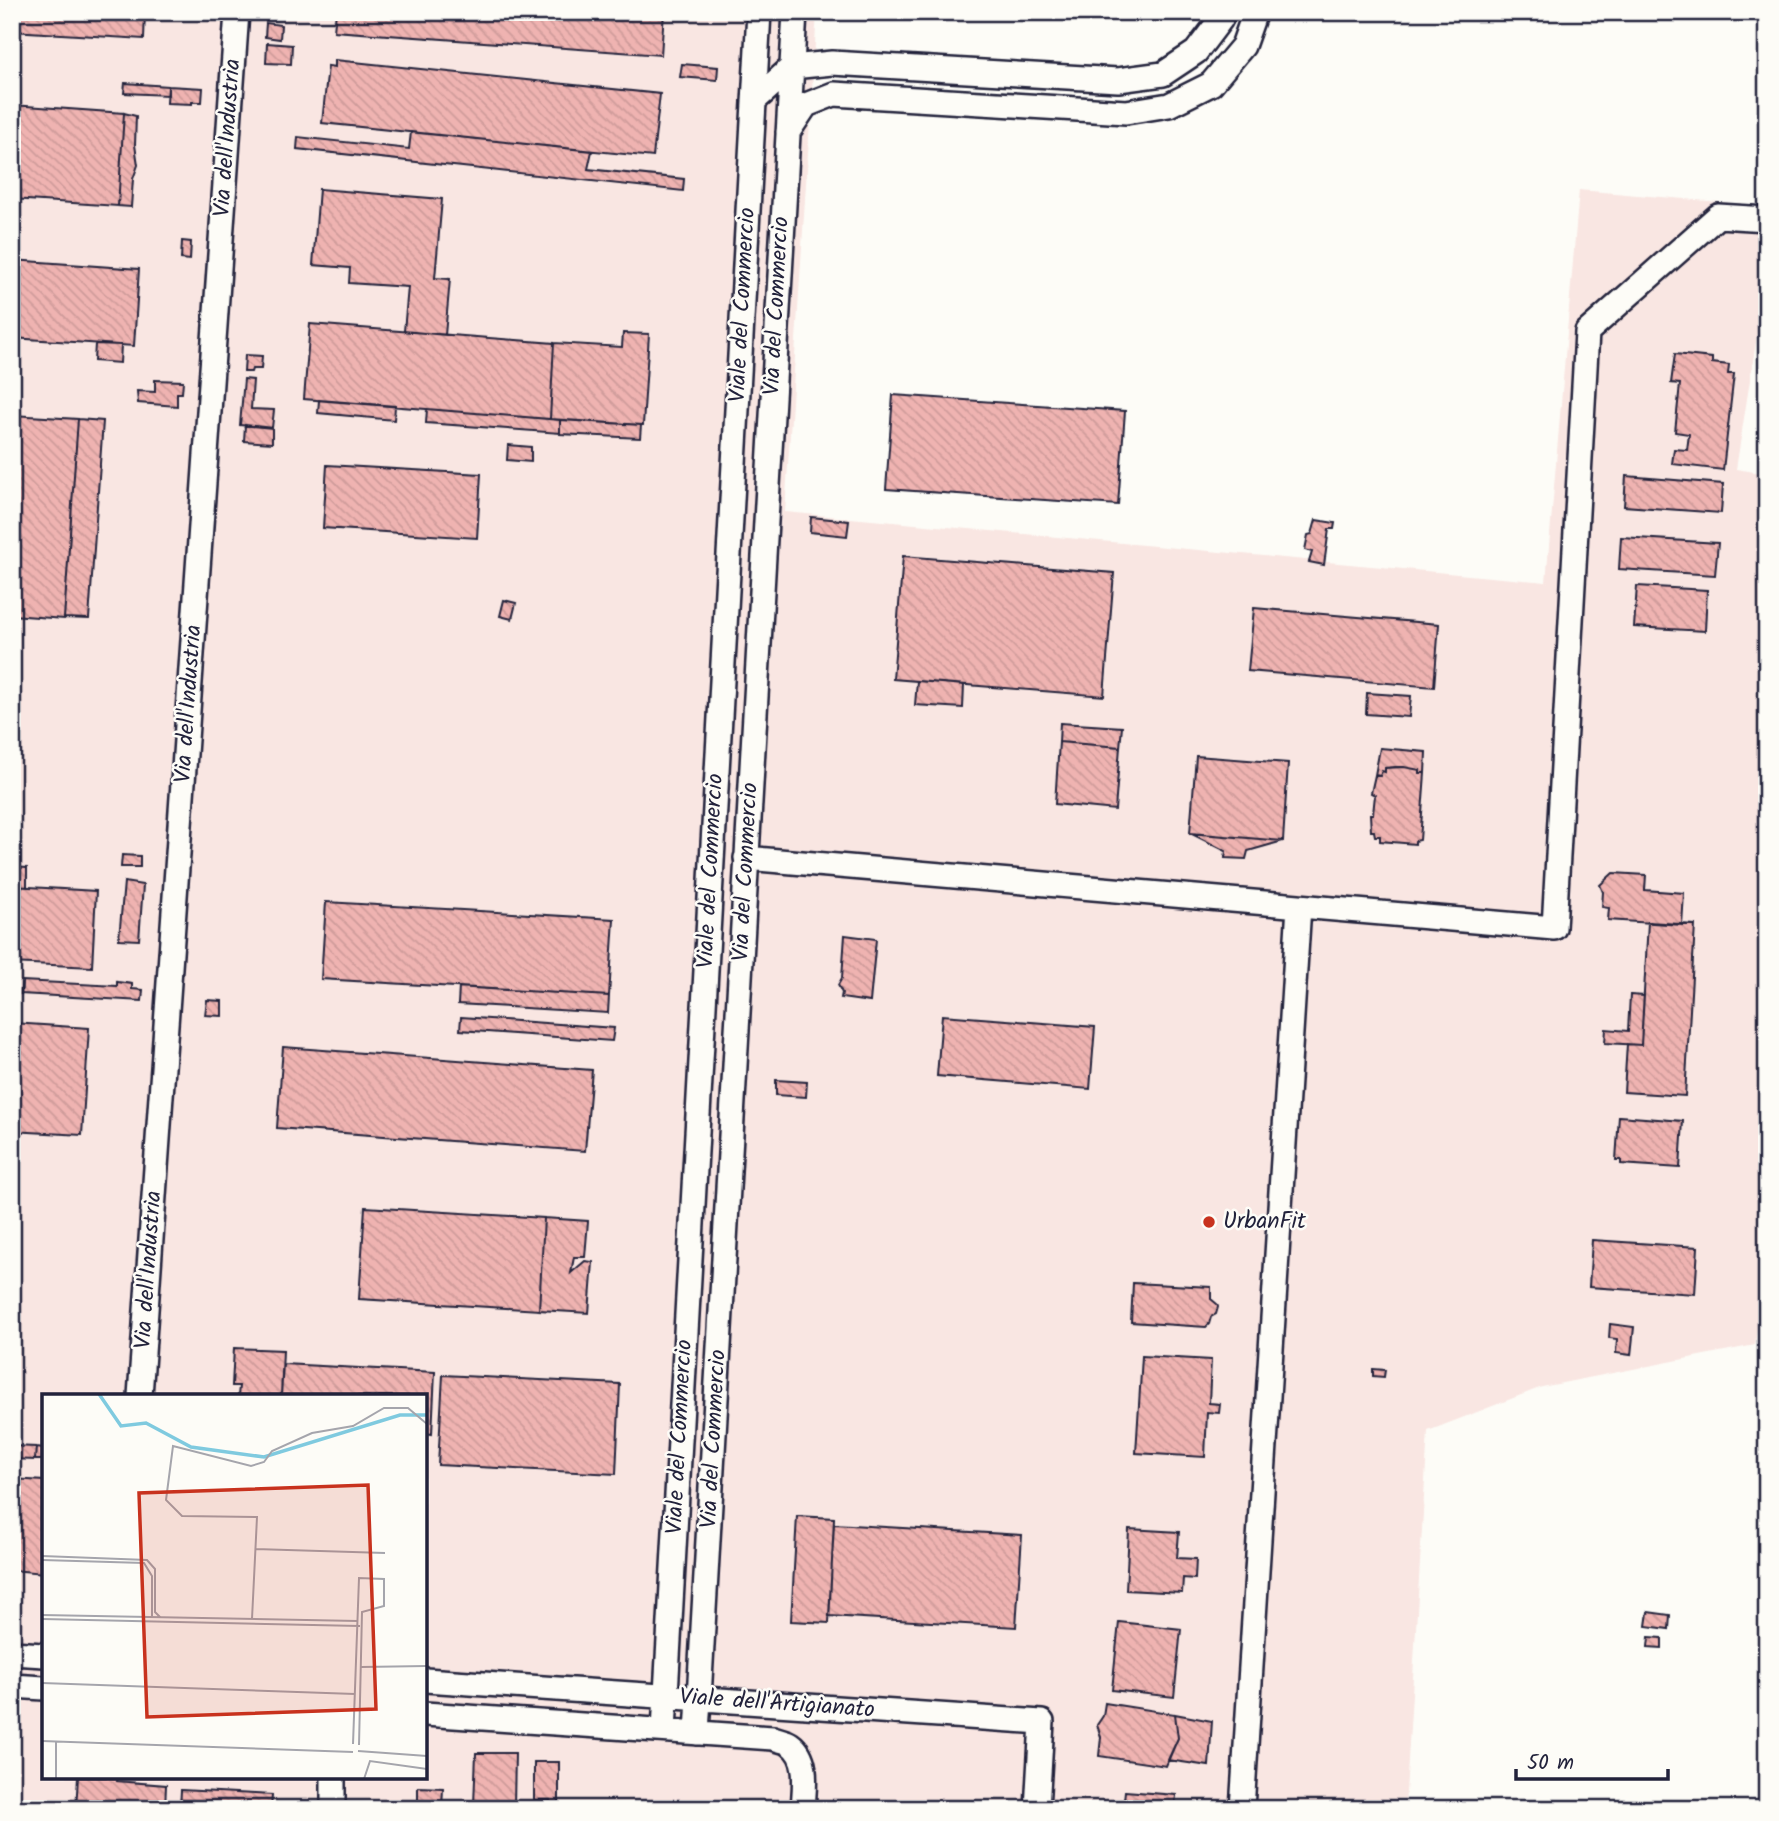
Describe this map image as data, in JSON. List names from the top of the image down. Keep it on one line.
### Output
{"streets":{"street":["Via dell'Industria","Viale del Commercio","Via del Commercio","Viale dell'Artigianato"]},"crossings":[["Viale del Commercio","Viale dell'Artigianato"],["Via del Commercio","Viale dell'Artigianato"]],"places":["UrbanFit"],"scale_bar":"50 m"}
